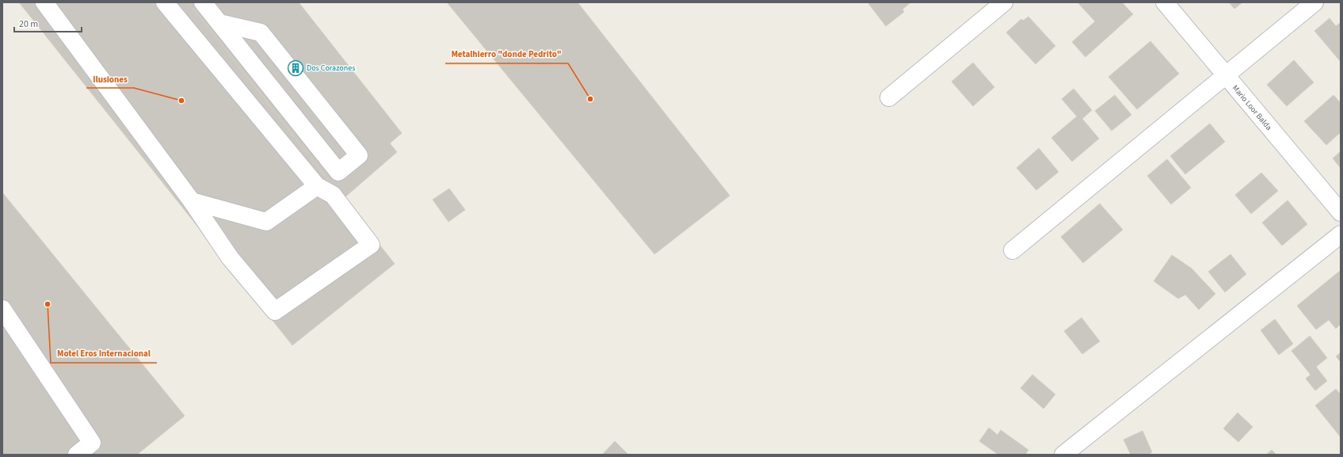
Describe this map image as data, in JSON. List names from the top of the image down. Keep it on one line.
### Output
{"streets":{"street":["Mario Loor Balda"]},"places":{"building":["Dos Corazones"],"other":["Metalhierro \"donde Pedrito\"","Ilusiones","Motel Eros Internacional"]},"scale_bar":"20 m"}
